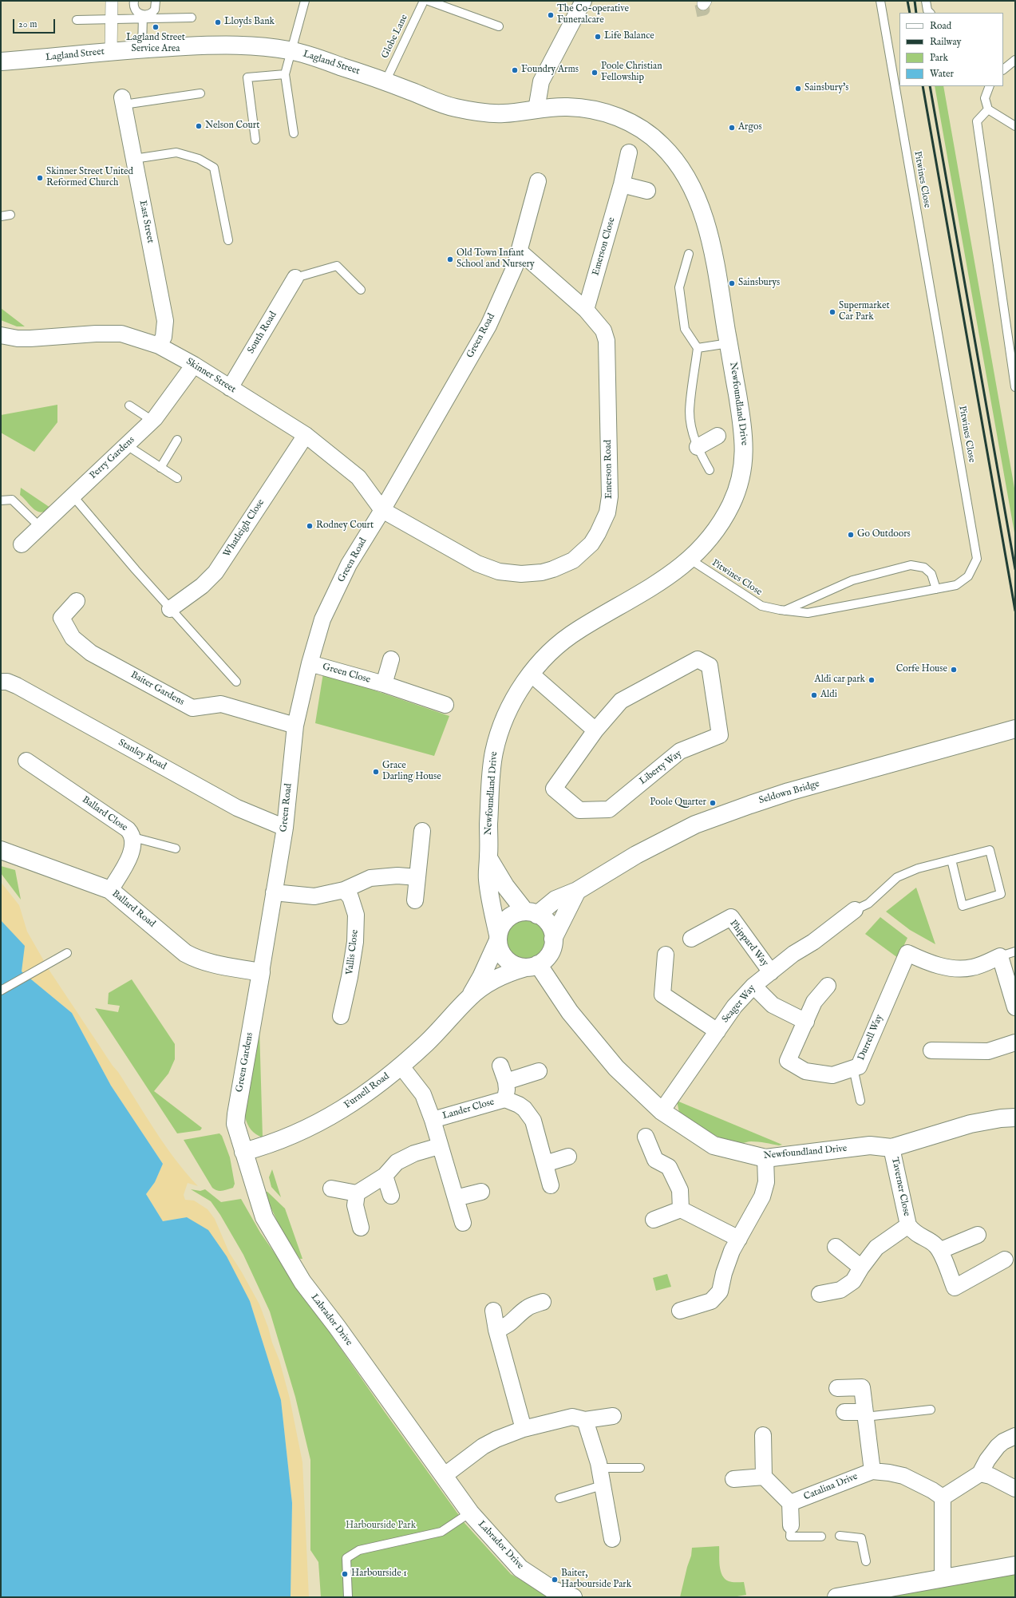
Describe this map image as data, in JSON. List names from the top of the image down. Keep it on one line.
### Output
{"streets":{"street":["Lagland Street","East Street","Emerson Close","South Road","Green Road","Skinner Street","Newfoundland Drive","Perry Gardens","Emerson Road","Whatleigh Close","Green Close","Baiter Gardens","Stanley Road","Liberty Way","Seldown Bridge","Ballard Close","Ballard Road","Phippard Way","Vallis Close","Seager Way","Durrell Way","Green Gardens","Furnell Road","Lander Close","Taverner Close","Labrador Drive","Catalina Drive"],"lane":["Globe Lane","Pitwines Close"]},"crossings":[["Globe Lane","Lagland Street"],["Lagland Street","Newfoundland Drive"],["Pitwines Close","Newfoundland Drive"],["East Street","Skinner Street"],["Emerson Close","Emerson Road"],["South Road","Skinner Street"],["Green Road","Skinner Street"],["Green Road","Emerson Road"],["Green Road","Green Close"],["Green Road","Baiter Gardens"],["Green Road","Stanley Road"],["Green Road","Ballard Road"],["Green Road","Green Gardens"],["Skinner Street","Perry Gardens"],["Skinner Street","Emerson Road"],["Skinner Street","Whatleigh Close"],["Newfoundland Drive","Seldown Bridge"],["Newfoundland Drive","Seager Way"],["Newfoundland Drive","Furnell Road"],["Newfoundland Drive","Taverner Close"],["Seldown Bridge","Furnell Road"],["Ballard Close","Ballard Road"],["Ballard Road","Green Gardens"],["Phippard Way","Seager Way"],["Green Gardens","Furnell Road"],["Green Gardens","Labrador Drive"],["Furnell Road","Lander Close"],["Furnell Road","Labrador Drive"]],"parks":["Harbourside Park"],"places":["The Co-operative Funeralcare","Lloyds Bank","Lagland Street Service Area","Life Balance","Foundry Arms","Poole Christian Fellowship","Sainsbury's","Nelson Court","Argos","Skinner Street United Reformed Church","Old Town Infant School and Nursery","Sainsburys","Supermarket Car Park","Rodney Court","Go Outdoors","Corfe House","Aldi car park","Aldi","Grace Darling House","Poole Quarter","Harbourside 1","Baiter, Harbourside Park"],"legend":["Road","Railway","Park","Water"],"scale_bar":"20 m"}
